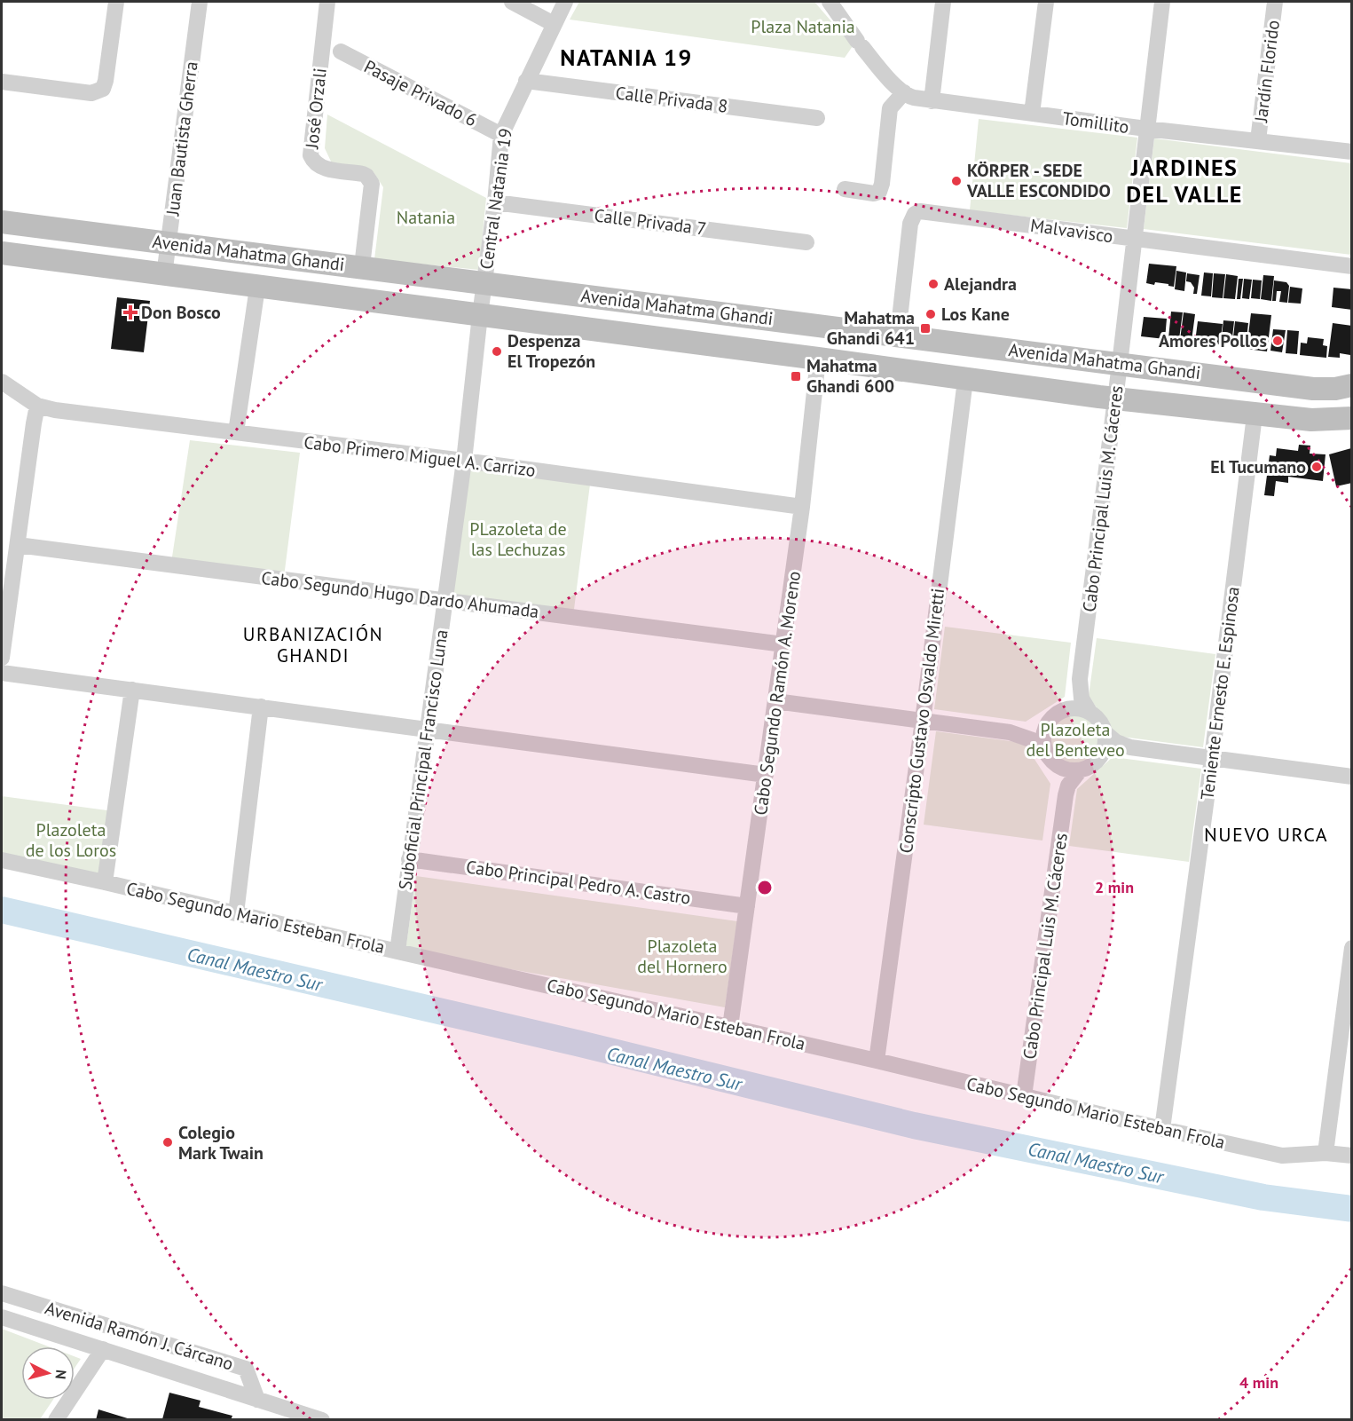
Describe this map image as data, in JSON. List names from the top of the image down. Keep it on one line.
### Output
{"streets":{"main road":["Avenida Mahatma Ghandi"],"street":["Jardín Florido","Pasaje Privado 6","Calle Privada 8","José Orzali","Tomillito","Juan Bautista Gherra","Central Natania 19","Calle Privada 7","Malvavisco","Cabo Primero Miguel A. Carrizo","Cabo Principal Luis M. Cáceres","Cabo Segundo Hugo Dardo Ahumada","Cabo Segundo Ramón A. Moreno","Teniente Ernesto E. Espinosa","Conscripto Gustavo Osvaldo Miretti","Suboficial Principal Francisco Luna","Cabo Principal Pedro A. Castro","Cabo Segundo Mario Esteban Frola","Avenida Ramón J. Cárcano"]},"crossings":[["Jardín Florido","Tomillito"],["Pasaje Privado 6","Central Natania 19"],["Calle Privada 8","Central Natania 19"],["José Orzali","Avenida Mahatma Ghandi"],["Tomillito","Cabo Principal Luis M. Cáceres"],["Juan Bautista Gherra","Avenida Mahatma Ghandi"],["Central Natania 19","Calle Privada 7"],["Central Natania 19","Avenida Mahatma Ghandi"],["Central Natania 19","Suboficial Principal Francisco Luna"],["Malvavisco","Avenida Mahatma Ghandi"],["Malvavisco","Cabo Principal Luis M. Cáceres"],["Avenida Mahatma Ghandi","Cabo Principal Luis M. Cáceres"],["Avenida Mahatma Ghandi","Cabo Segundo Ramón A. Moreno"],["Avenida Mahatma Ghandi","Teniente Ernesto E. Espinosa"],["Avenida Mahatma Ghandi","Conscripto Gustavo Osvaldo Miretti"],["Avenida Mahatma Ghandi","Suboficial Principal Francisco Luna"],["Cabo Primero Miguel A. Carrizo","Cabo Segundo Ramón A. Moreno"],["Cabo Primero Miguel A. Carrizo","Suboficial Principal Francisco Luna"],["Cabo Principal Luis M. Cáceres","Cabo Segundo Mario Esteban Frola"],["Cabo Segundo Hugo Dardo Ahumada","Cabo Segundo Ramón A. Moreno"],["Cabo Segundo Hugo Dardo Ahumada","Suboficial Principal Francisco Luna"],["Cabo Segundo Ramón A. Moreno","Cabo Principal Pedro A. Castro"],["Cabo Segundo Ramón A. Moreno","Cabo Segundo Mario Esteban Frola"],["Teniente Ernesto E. Espinosa","Cabo Segundo Mario Esteban Frola"],["Conscripto Gustavo Osvaldo Miretti","Cabo Segundo Mario Esteban Frola"],["Suboficial Principal Francisco Luna","Cabo Principal Pedro A. Castro"],["Suboficial Principal Francisco Luna","Cabo Segundo Mario Esteban Frola"]],"districts":["NATANIA 19","JARDINES DEL VALLE","URBANIZACIÓN GHANDI","NUEVO URCA"],"water":["Canal Maestro Sur"],"parks":["Plaza Natania","Natania","PLazoleta de las Lechuzas","Plazoleta del Benteveo","Plazoleta de los Loros","Plazoleta del Hornero"],"places":{"other":["KÖRPER - SEDE VALLE ESCONDIDO","Alejandra","Los Kane","Amores Pollos","Despenza El Tropezón","El Tucumano","Colegio Mark Twain"],"health":["Don Bosco"],"transit":["Mahatma Ghandi 641","Mahatma Ghandi 600"]},"north":"right","rings":["2 min","4 min"]}
